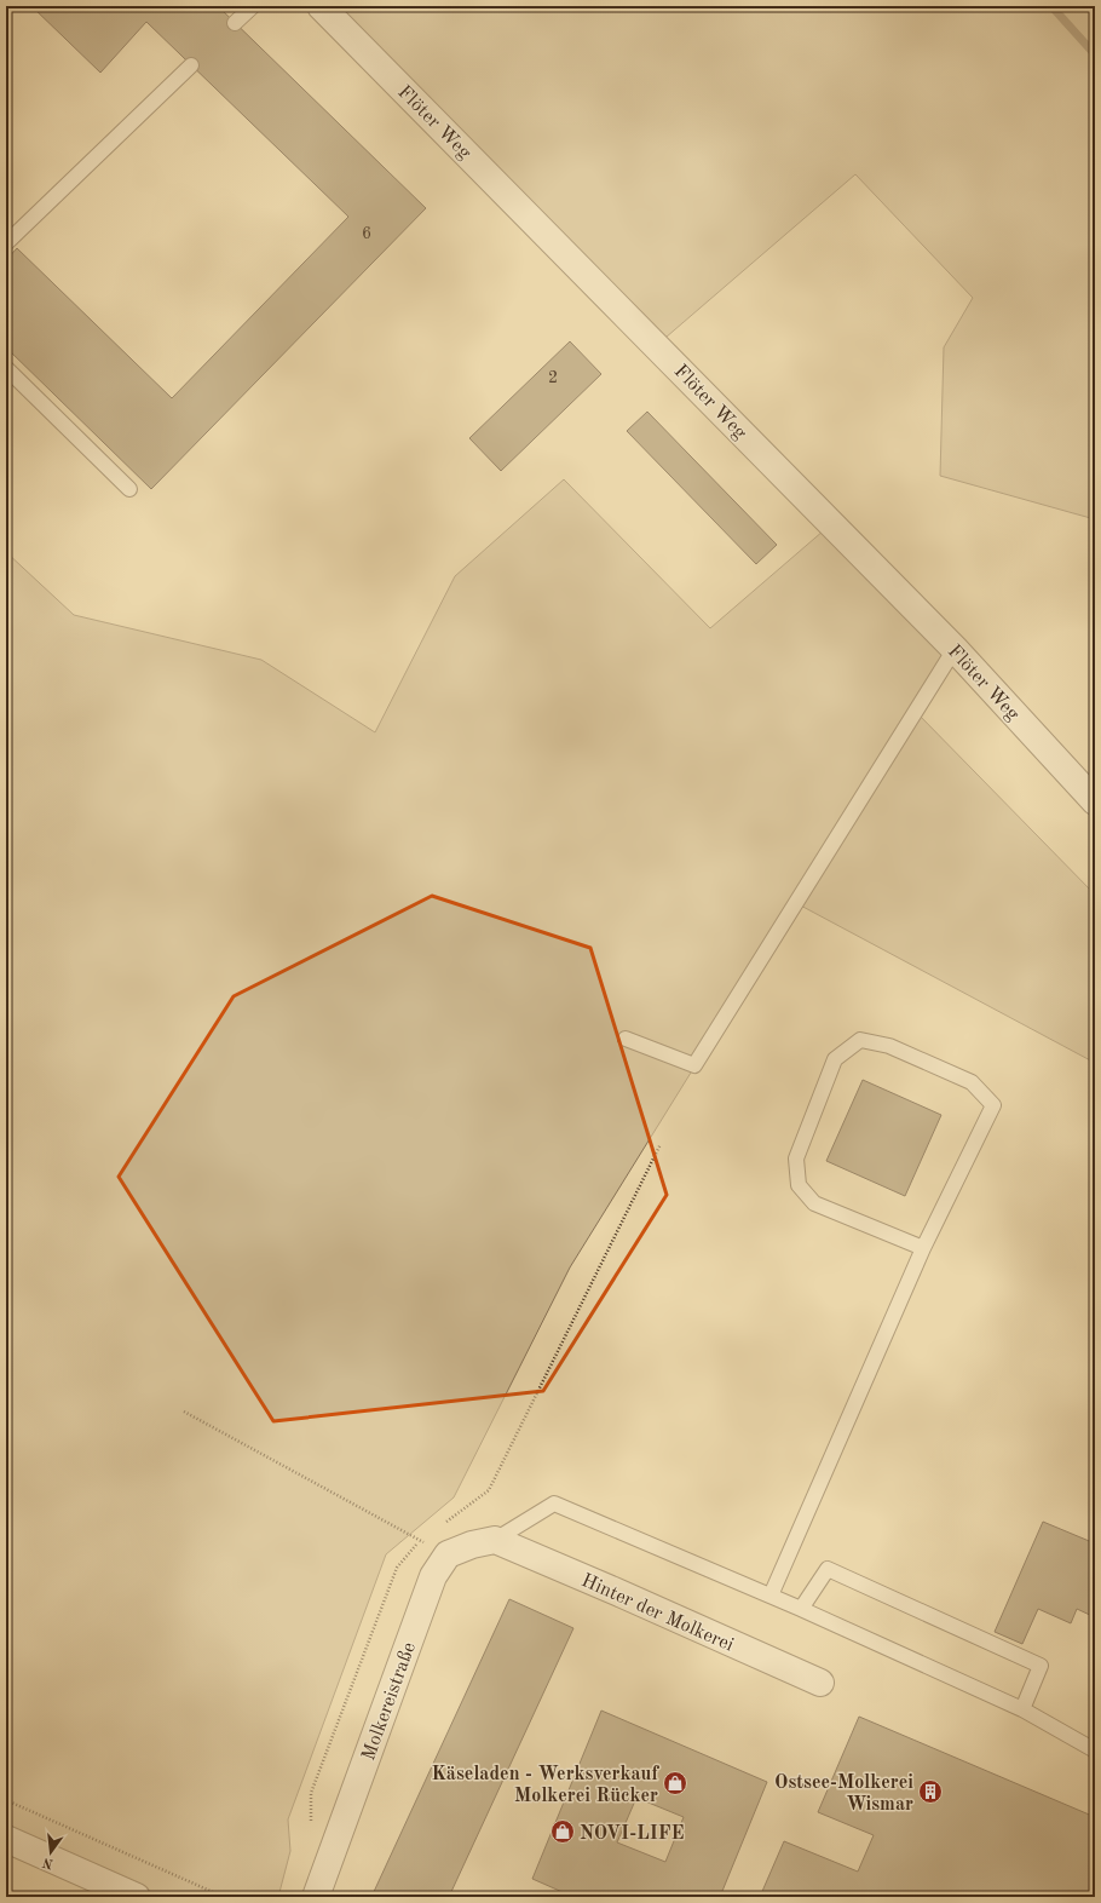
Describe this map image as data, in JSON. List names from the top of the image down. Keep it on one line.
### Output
{"streets":{"street":["Flöter Weg","Hinter der Molkerei","Molkereistraße"]},"crossings":[["Hinter der Molkerei","Molkereistraße"]],"places":{"shop":["Käseladen - Werksverkauf Molkerei Rücker","NOVI-LIFE"],"building":["Ostsee-Molkerei Wismar"]},"house_numbers":["6","2"],"north":"bottom"}
